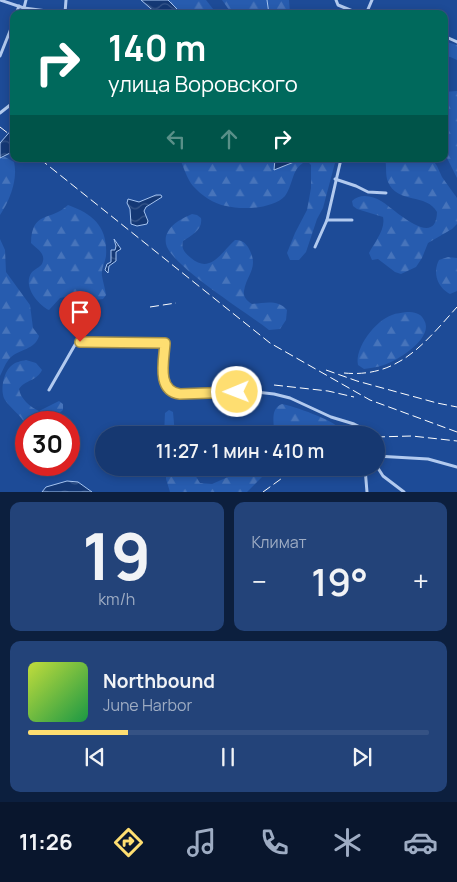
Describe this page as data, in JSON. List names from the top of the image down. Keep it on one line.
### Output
{"page":{"turn":["140 m","улица Воровского"],"limit":"30","trip":"11:27 · 1 мин · 410 m","tile":[["19","km/h"],"Климат"],"heat":["−","19°","+"],"song":["Northbound","June Harbor"],"tabs":"11:26"}}
